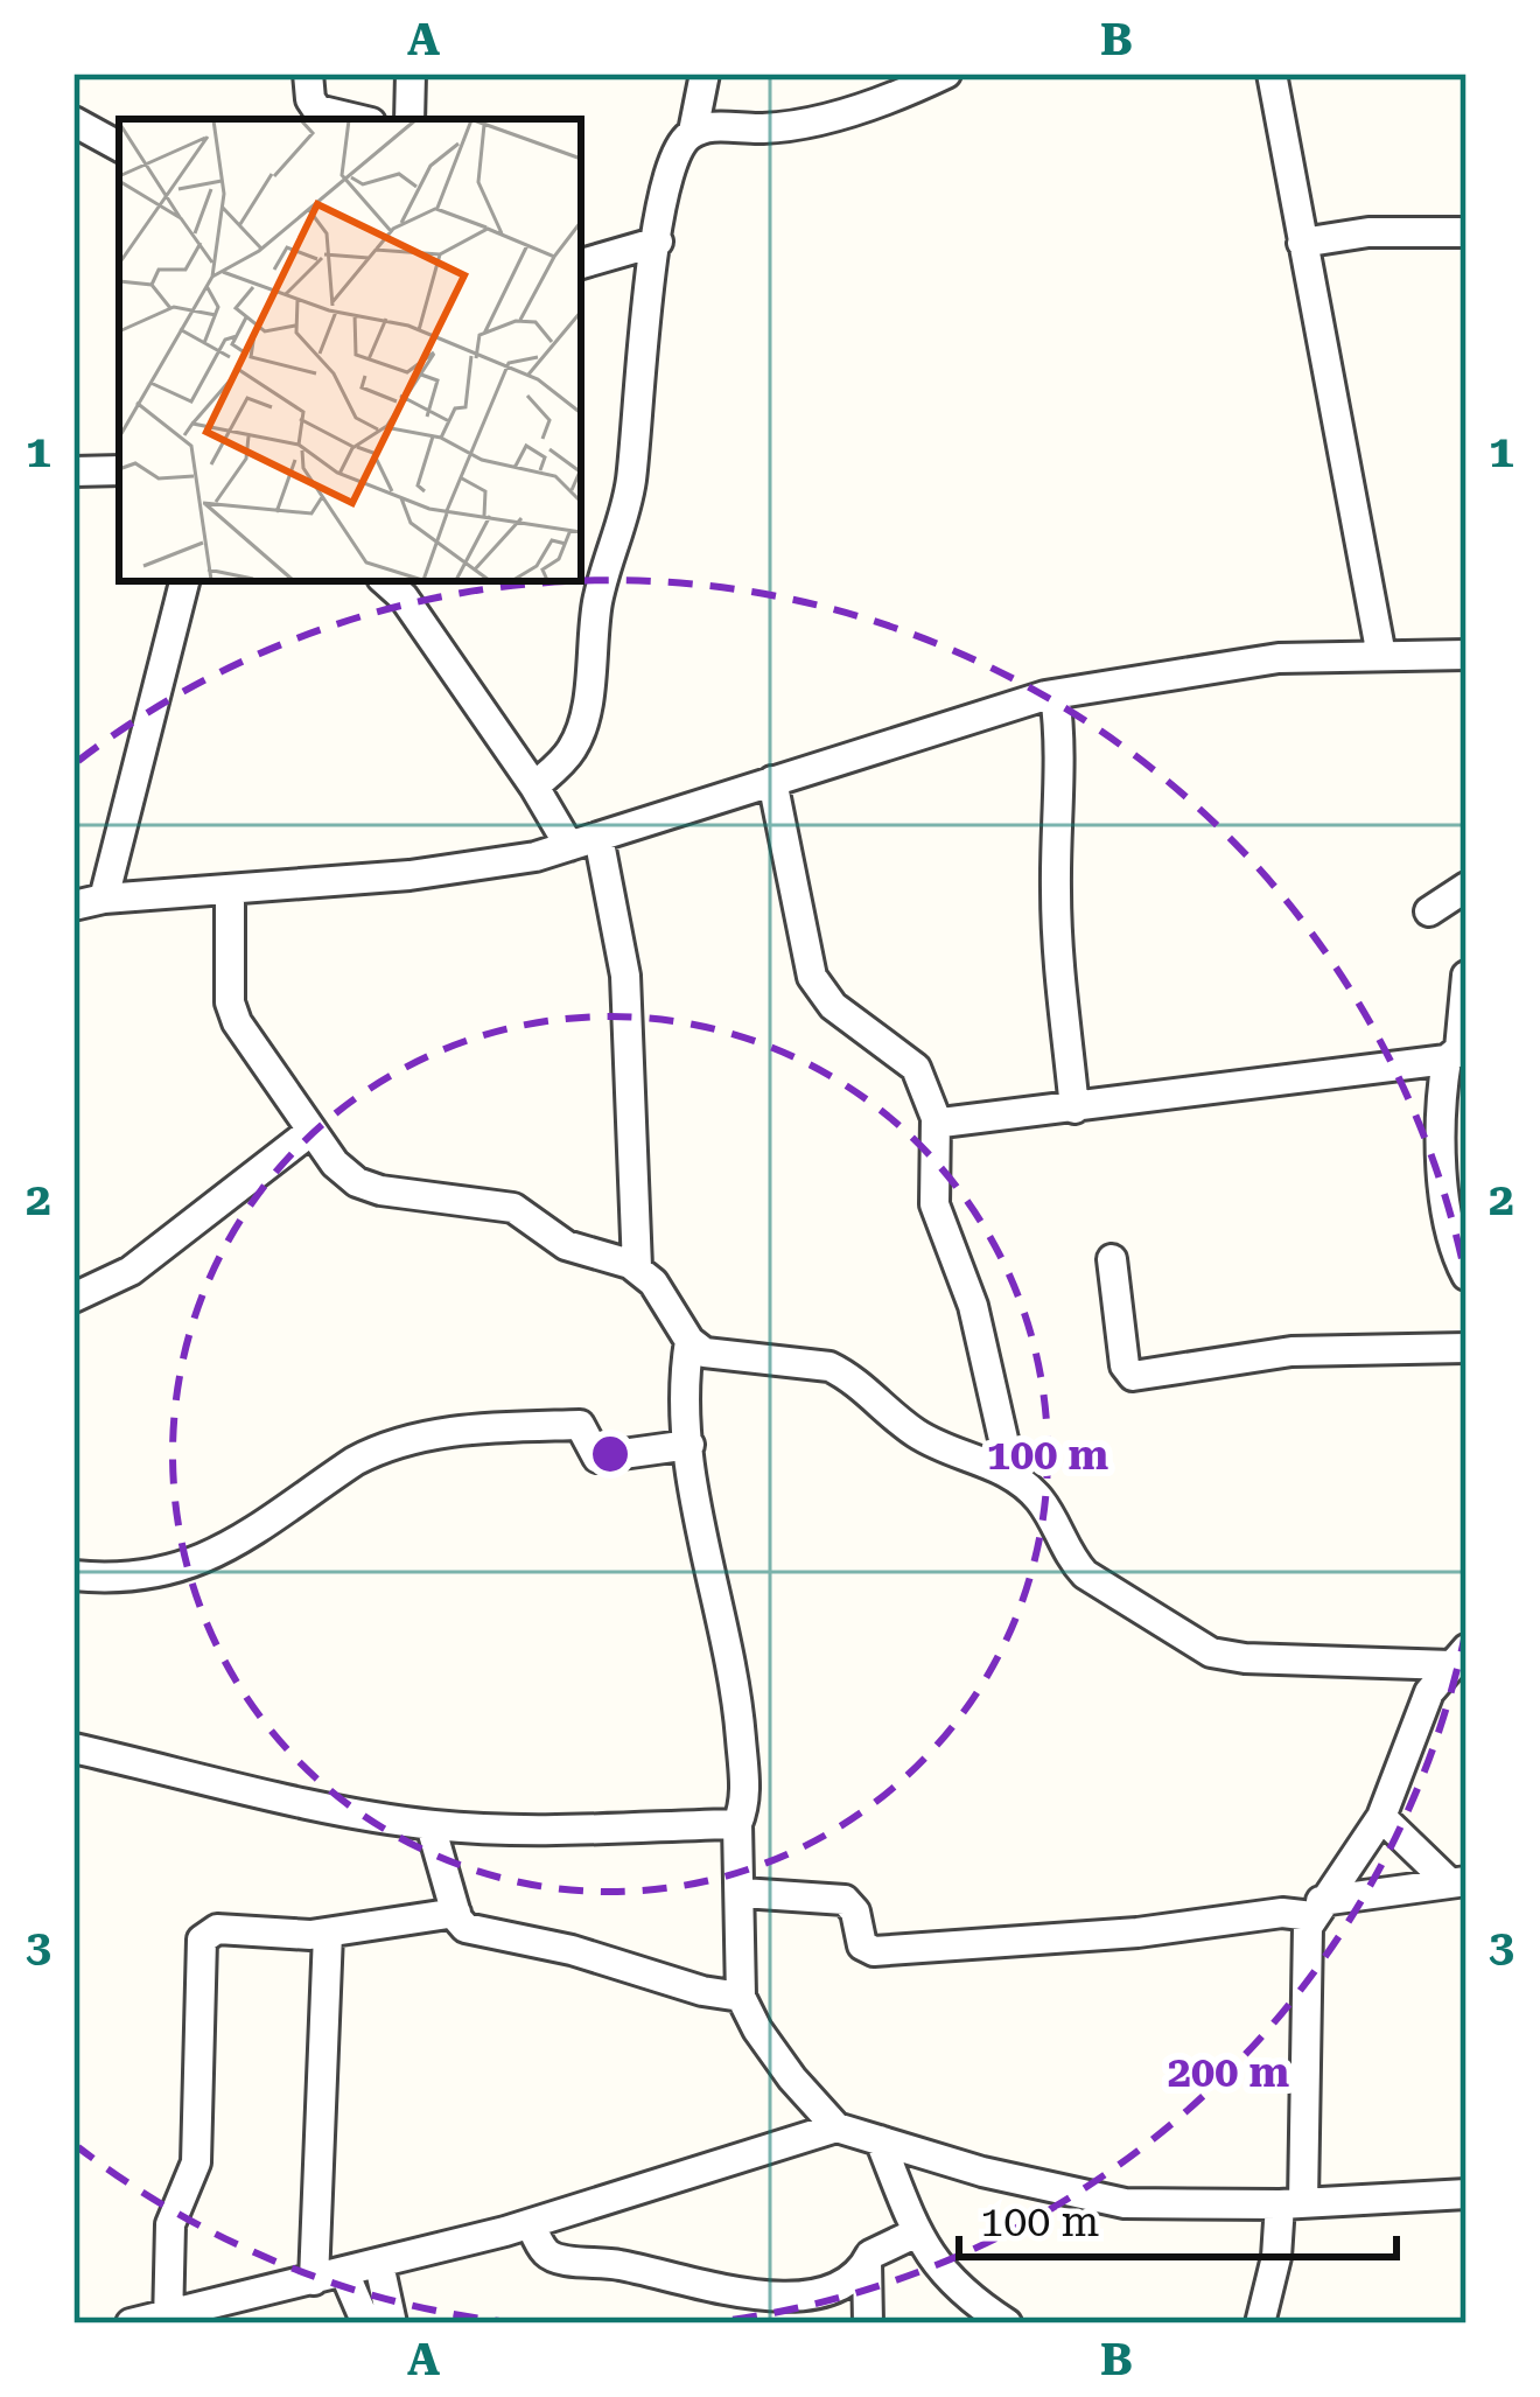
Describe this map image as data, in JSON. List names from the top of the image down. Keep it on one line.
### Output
{"scale_bar":"100 m","grid":{"columns":["A","B"],"rows":["1","2","3"]},"rings":["100 m","200 m"]}
